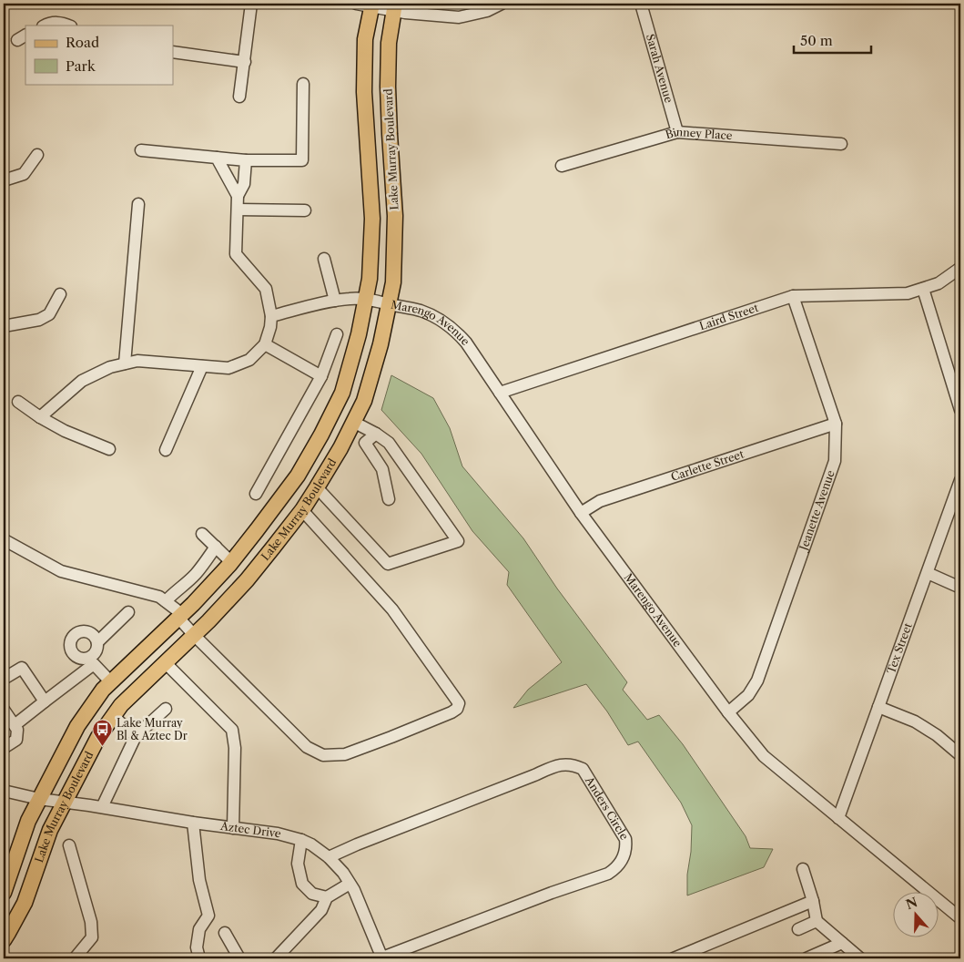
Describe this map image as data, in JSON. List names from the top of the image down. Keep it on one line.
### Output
{"streets":{"main road":["Lake Murray Boulevard"],"street":["Sarah Avenue","Binney Place","Laird Street","Marengo Avenue","Carlette Street","Jeanette Avenue","Tex Street","Anders Circle","Aztec Drive"]},"crossings":[["Sarah Avenue","Binney Place"],["Lake Murray Boulevard","Marengo Avenue"],["Lake Murray Boulevard","Aztec Drive"],["Laird Street","Marengo Avenue"],["Laird Street","Jeanette Avenue"],["Marengo Avenue","Carlette Street"],["Marengo Avenue","Jeanette Avenue"],["Marengo Avenue","Tex Street"],["Carlette Street","Jeanette Avenue"],["Anders Circle","Aztec Drive"]],"places":{"bus stop":["Lake Murray Bl & Aztec Dr"]},"legend":["Road","Park"],"scale_bar":"50 m","north":"top"}
